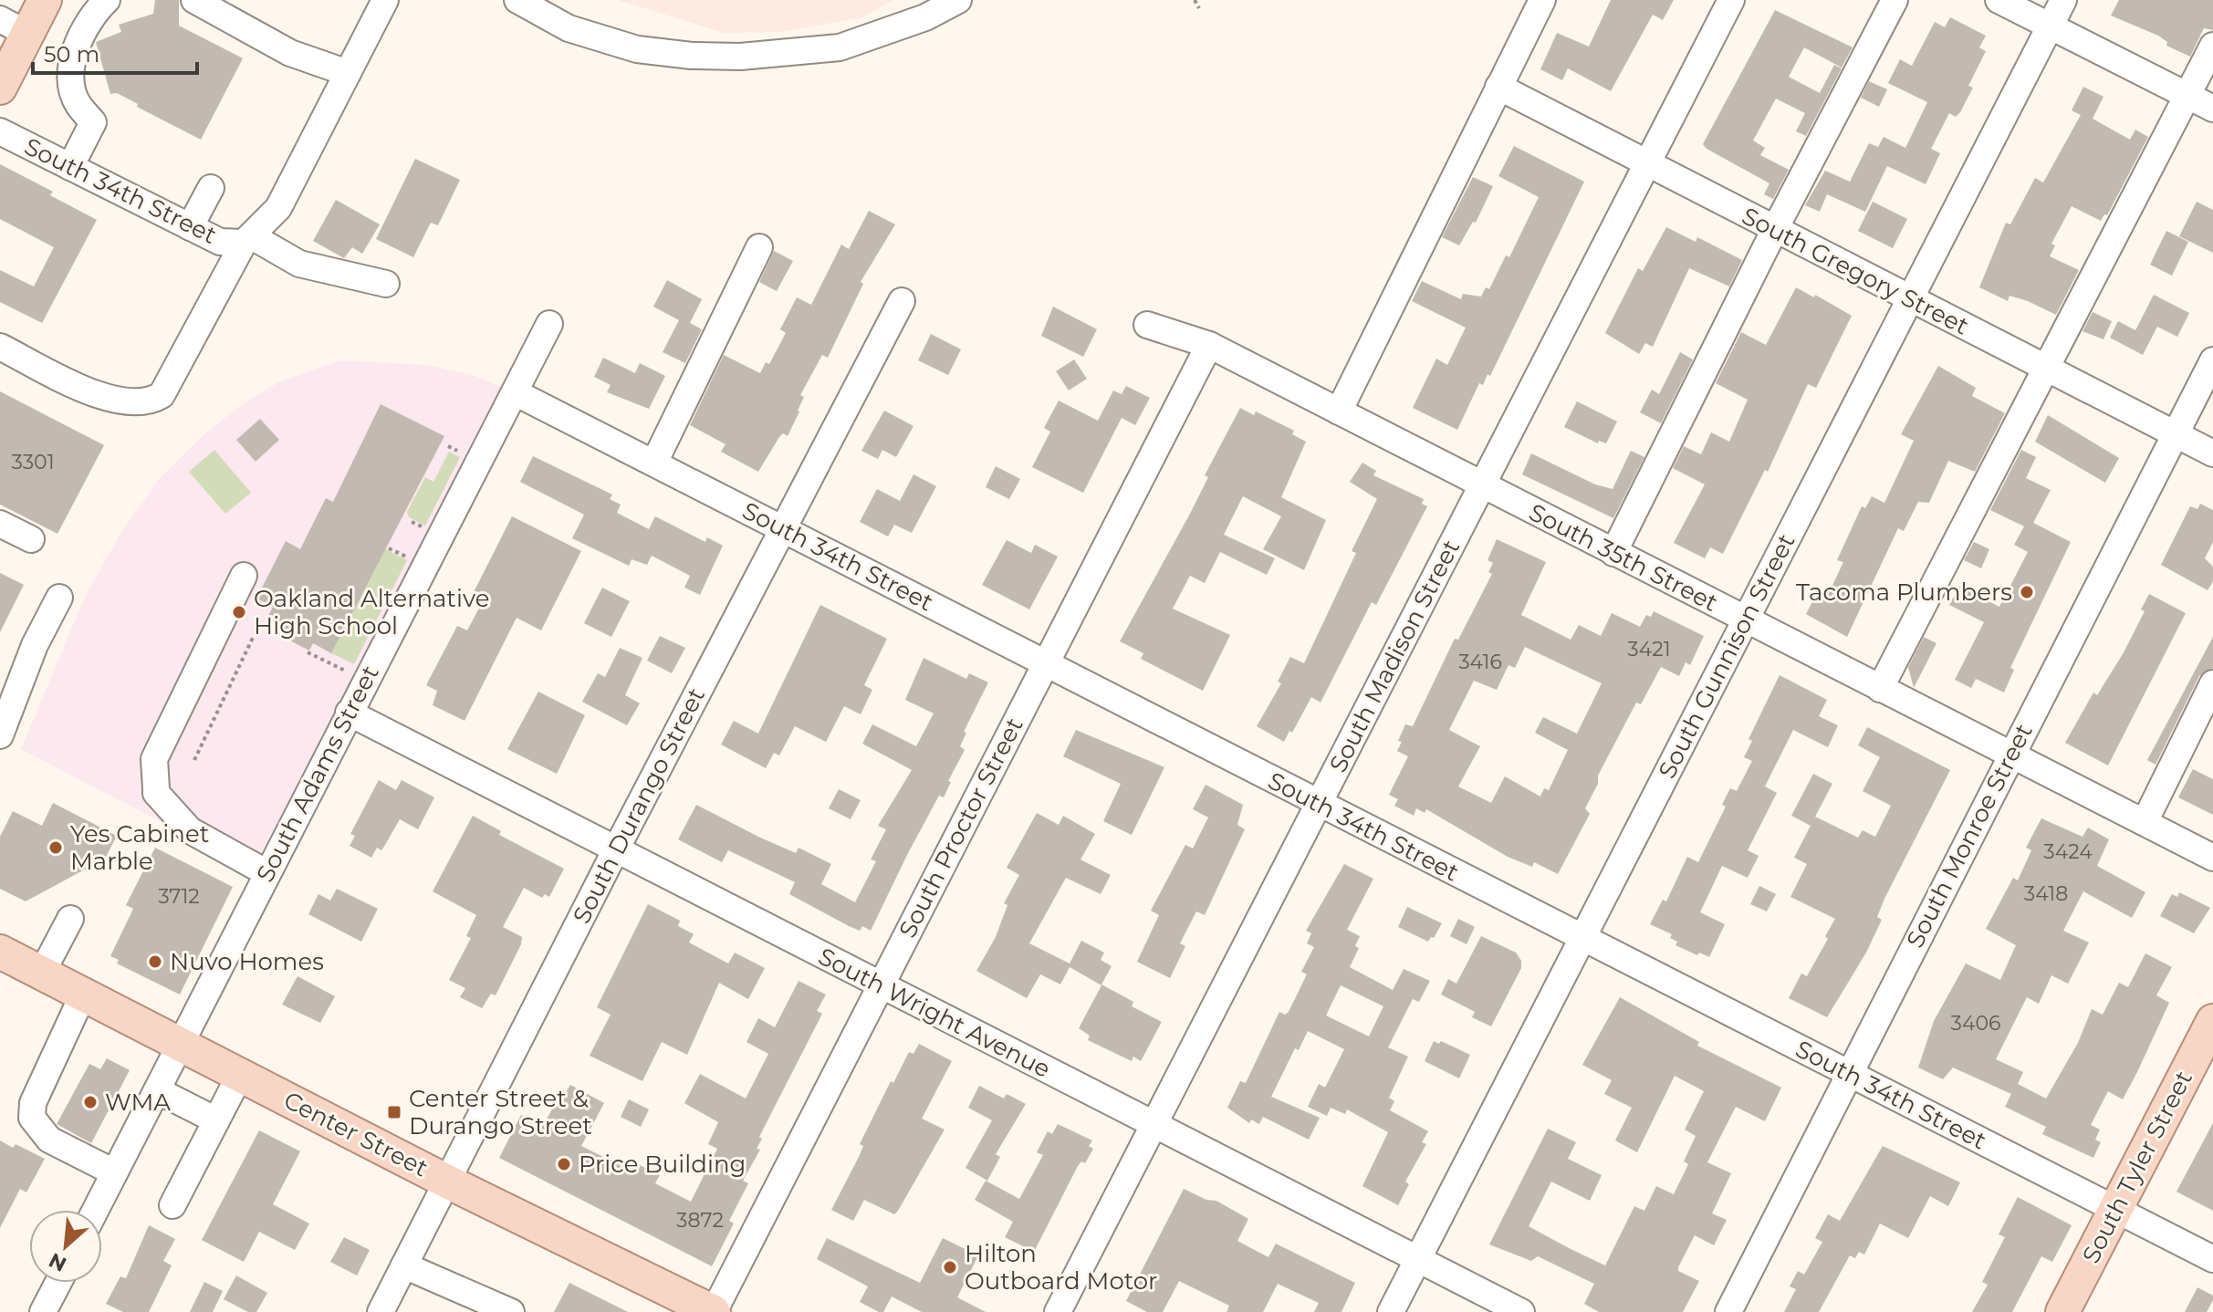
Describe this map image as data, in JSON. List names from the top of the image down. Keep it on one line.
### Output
{"streets":{"main road":["Center Street","South Tyler Street"],"street":["South 34th Street","South Gregory Street","South 35th Street","South Madison Street","South Gunnison Street","South Adams Street","South Durango Street","South Proctor Street","South Monroe Street","South Wright Avenue"]},"crossings":[["South 34th Street","South Madison Street"],["South 34th Street","South Gunnison Street"],["South 34th Street","South Adams Street"],["South 34th Street","South Durango Street"],["South 34th Street","South Proctor Street"],["South 34th Street","South Monroe Street"],["South 34th Street","South Tyler Street"],["South Gregory Street","South Madison Street"],["South Gregory Street","South Gunnison Street"],["South Gregory Street","South Monroe Street"],["South 35th Street","South Madison Street"],["South 35th Street","South Gunnison Street"],["South 35th Street","South Proctor Street"],["South 35th Street","South Monroe Street"],["South Madison Street","South Wright Avenue"],["South Gunnison Street","South Wright Avenue"],["South Adams Street","South Wright Avenue"],["South Adams Street","Center Street"],["South Durango Street","South Wright Avenue"],["South Durango Street","Center Street"],["South Proctor Street","South Wright Avenue"],["South Proctor Street","Center Street"]],"places":{"other":["Tacoma Plumbers","Oakland Alternative High School","Yes Cabinet Marble","Nuvo Homes","WMA","Price Building","Hilton Outboard Motor"],"transit":["Center Street & Durango Street"]},"house_numbers":["3301","3421","3416","3424","3418","3712","3406","3872"],"scale_bar":"50 m","north":"bottom left"}
